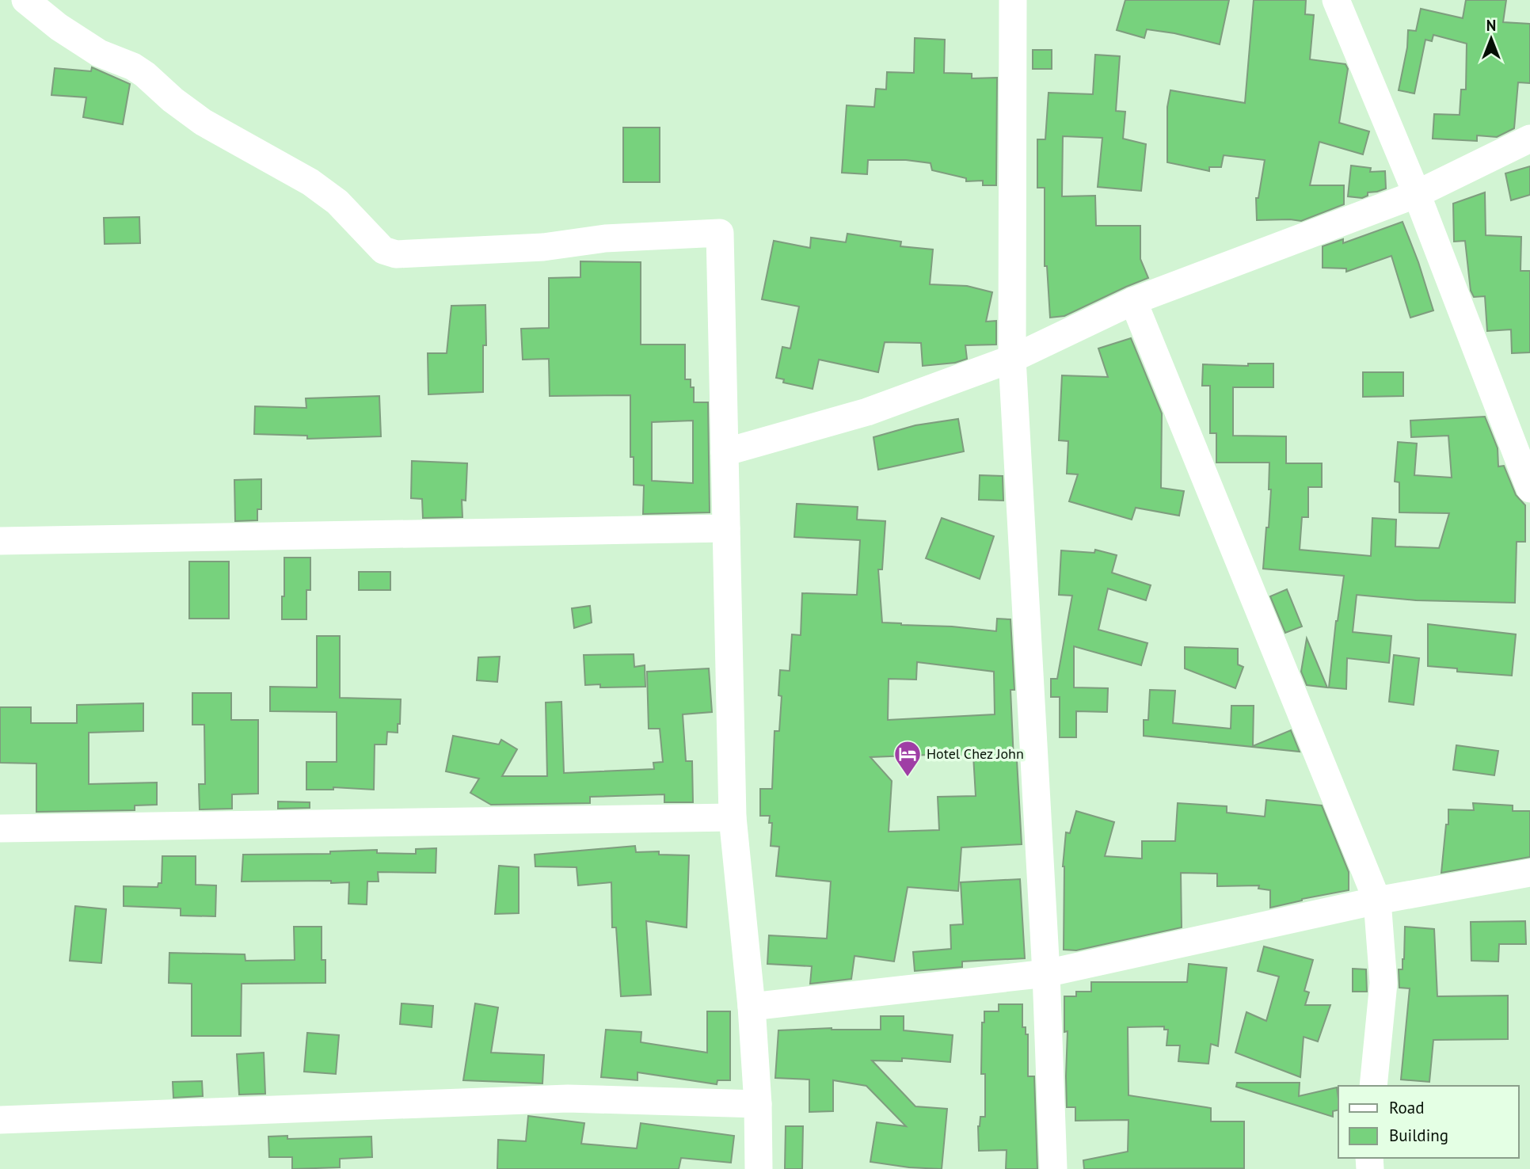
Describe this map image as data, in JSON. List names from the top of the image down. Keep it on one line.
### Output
{"places":{"hotel":["Hotel Chez John"]},"legend":["Road","Building"],"north":"top"}
